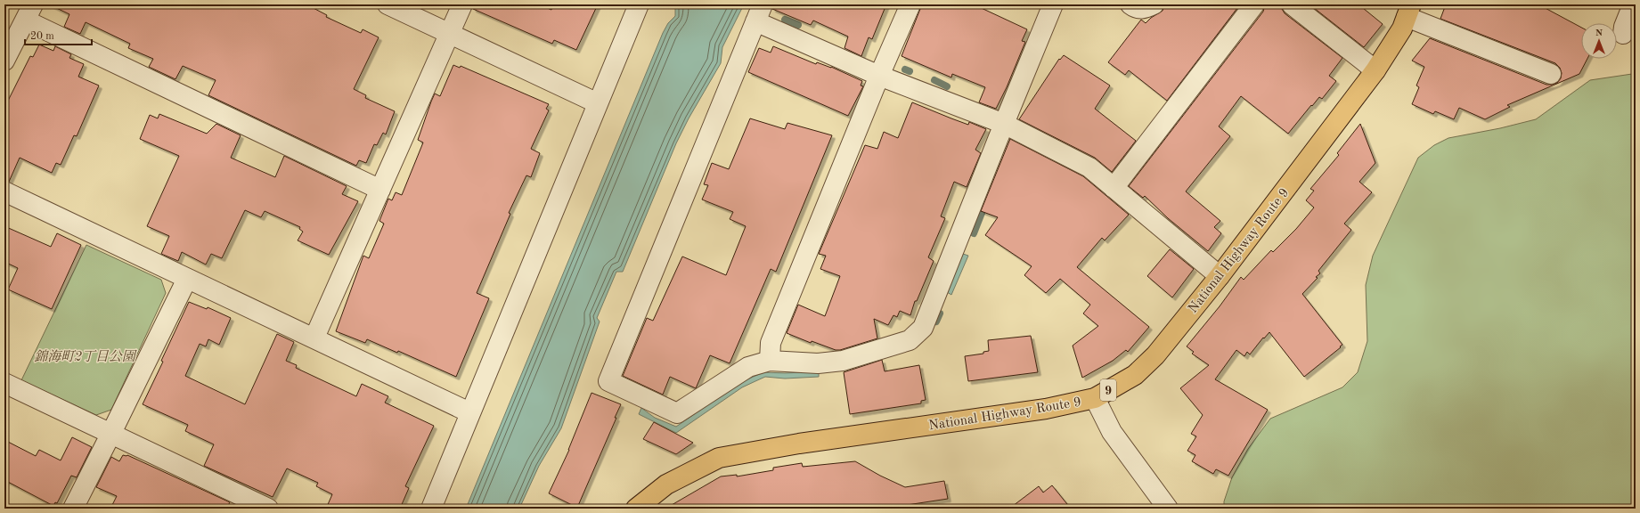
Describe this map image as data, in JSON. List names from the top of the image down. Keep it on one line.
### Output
{"streets":{"highway":["National Highway Route 9","9"]},"parks":["錦海町2丁目公園"],"scale_bar":"20 m","north":"top"}
